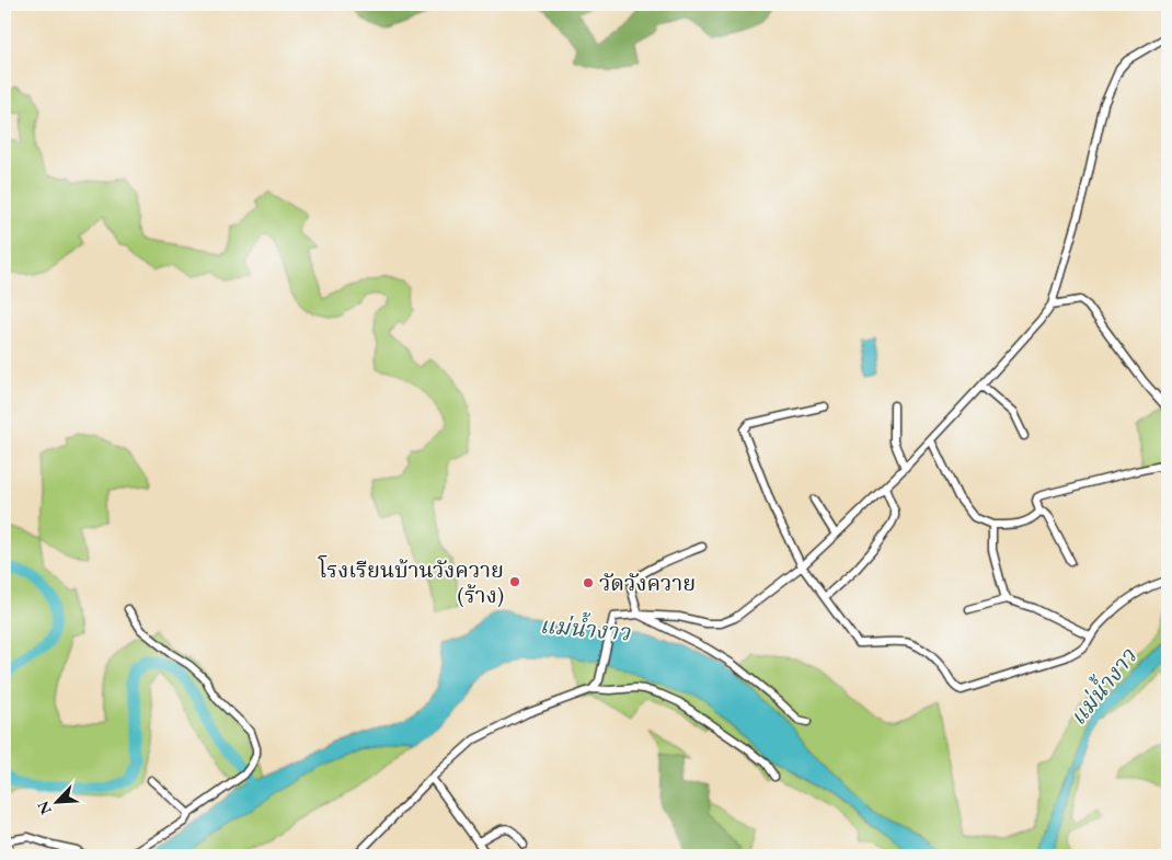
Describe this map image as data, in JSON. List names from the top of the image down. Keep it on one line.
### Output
{"water":["แม่น้ำงาว"],"places":["โรงเรียนบ้านวังควาย (ร้าง)","วัดวังควาย"],"north":"bottom left"}
